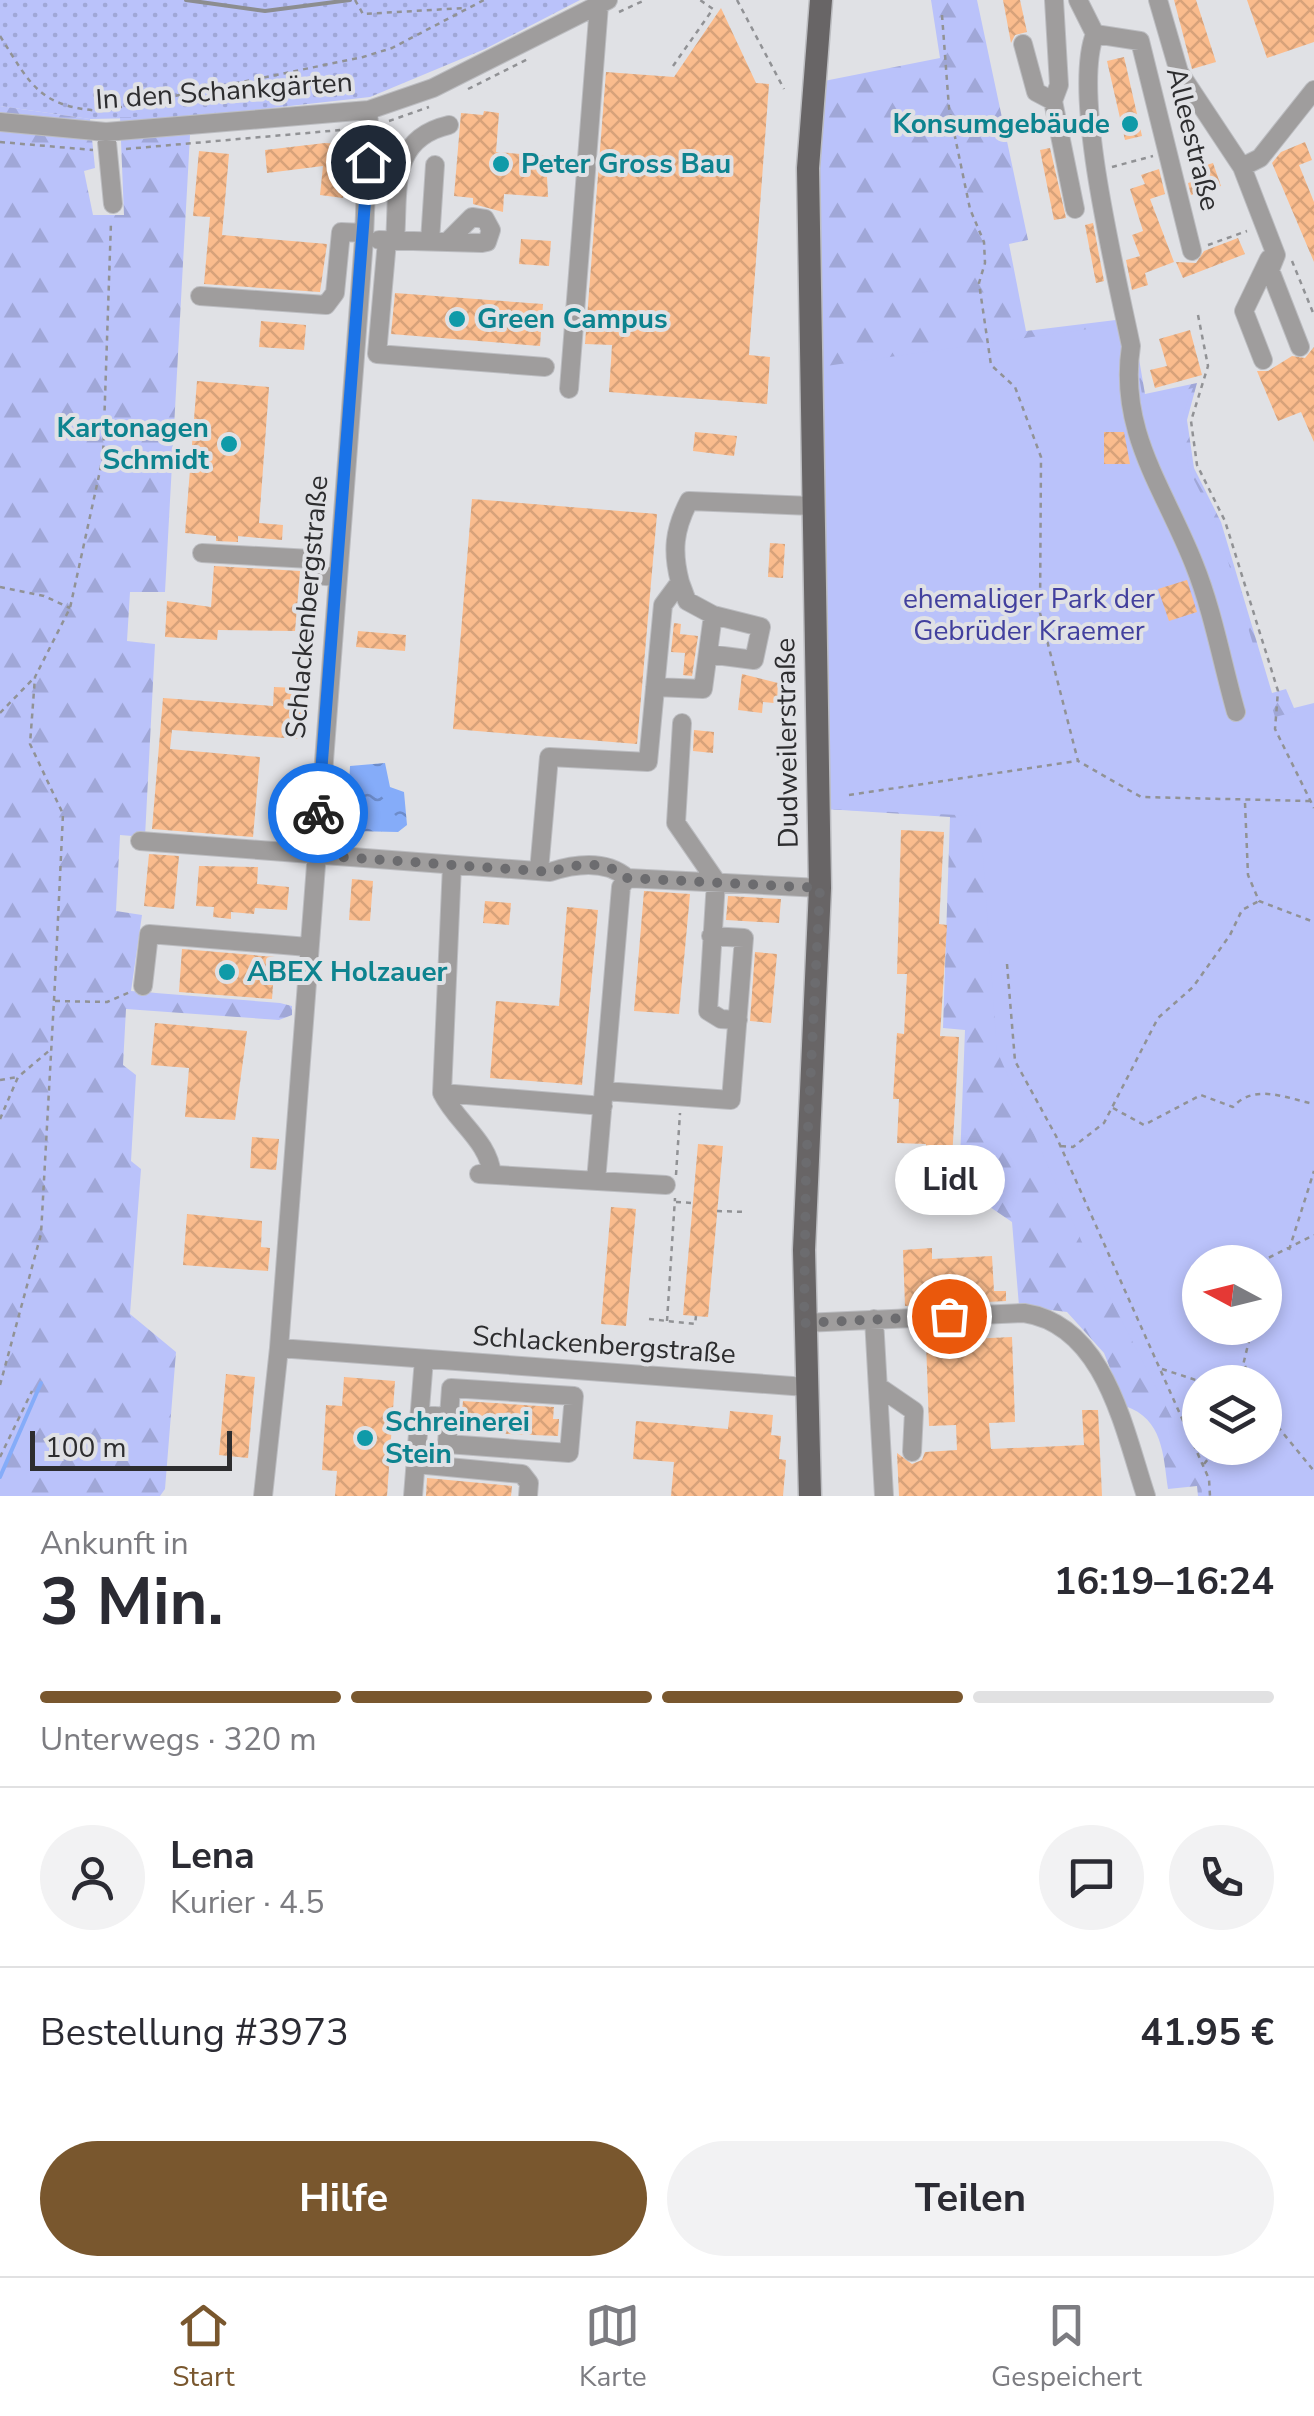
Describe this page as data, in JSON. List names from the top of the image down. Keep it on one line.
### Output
{"streets":{"main road":["Dudweilerstraße"],"street":["In den Schankgärten","Alleestraße","Schlackenbergstraße"]},"crossings":[["In den Schankgärten","Schlackenbergstraße"],["Schlackenbergstraße","Dudweilerstraße"]],"parks":["ehemaliger Park der Gebrüder Kraemer"],"places":["Konsumgebäude","Peter Gross Bau","Green Campus","Kartonagen Schmidt","ABEX Holzauer","Lidl","Schreinerei Stein"],"scale_bar":"100 m","north":"left","page":{"bubble":"Lidl","scale":"100 m","heading":["3 Min.","Ankunft in","16:19–16:24"],"panel":["Lena","Kurier · 4.5","Bestellung #3973","41.95 €"],"bar":"Unterwegs · 320 m","buttons":["Hilfe","Teilen"],"tabs":["Start","Karte","Gespeichert"]}}
